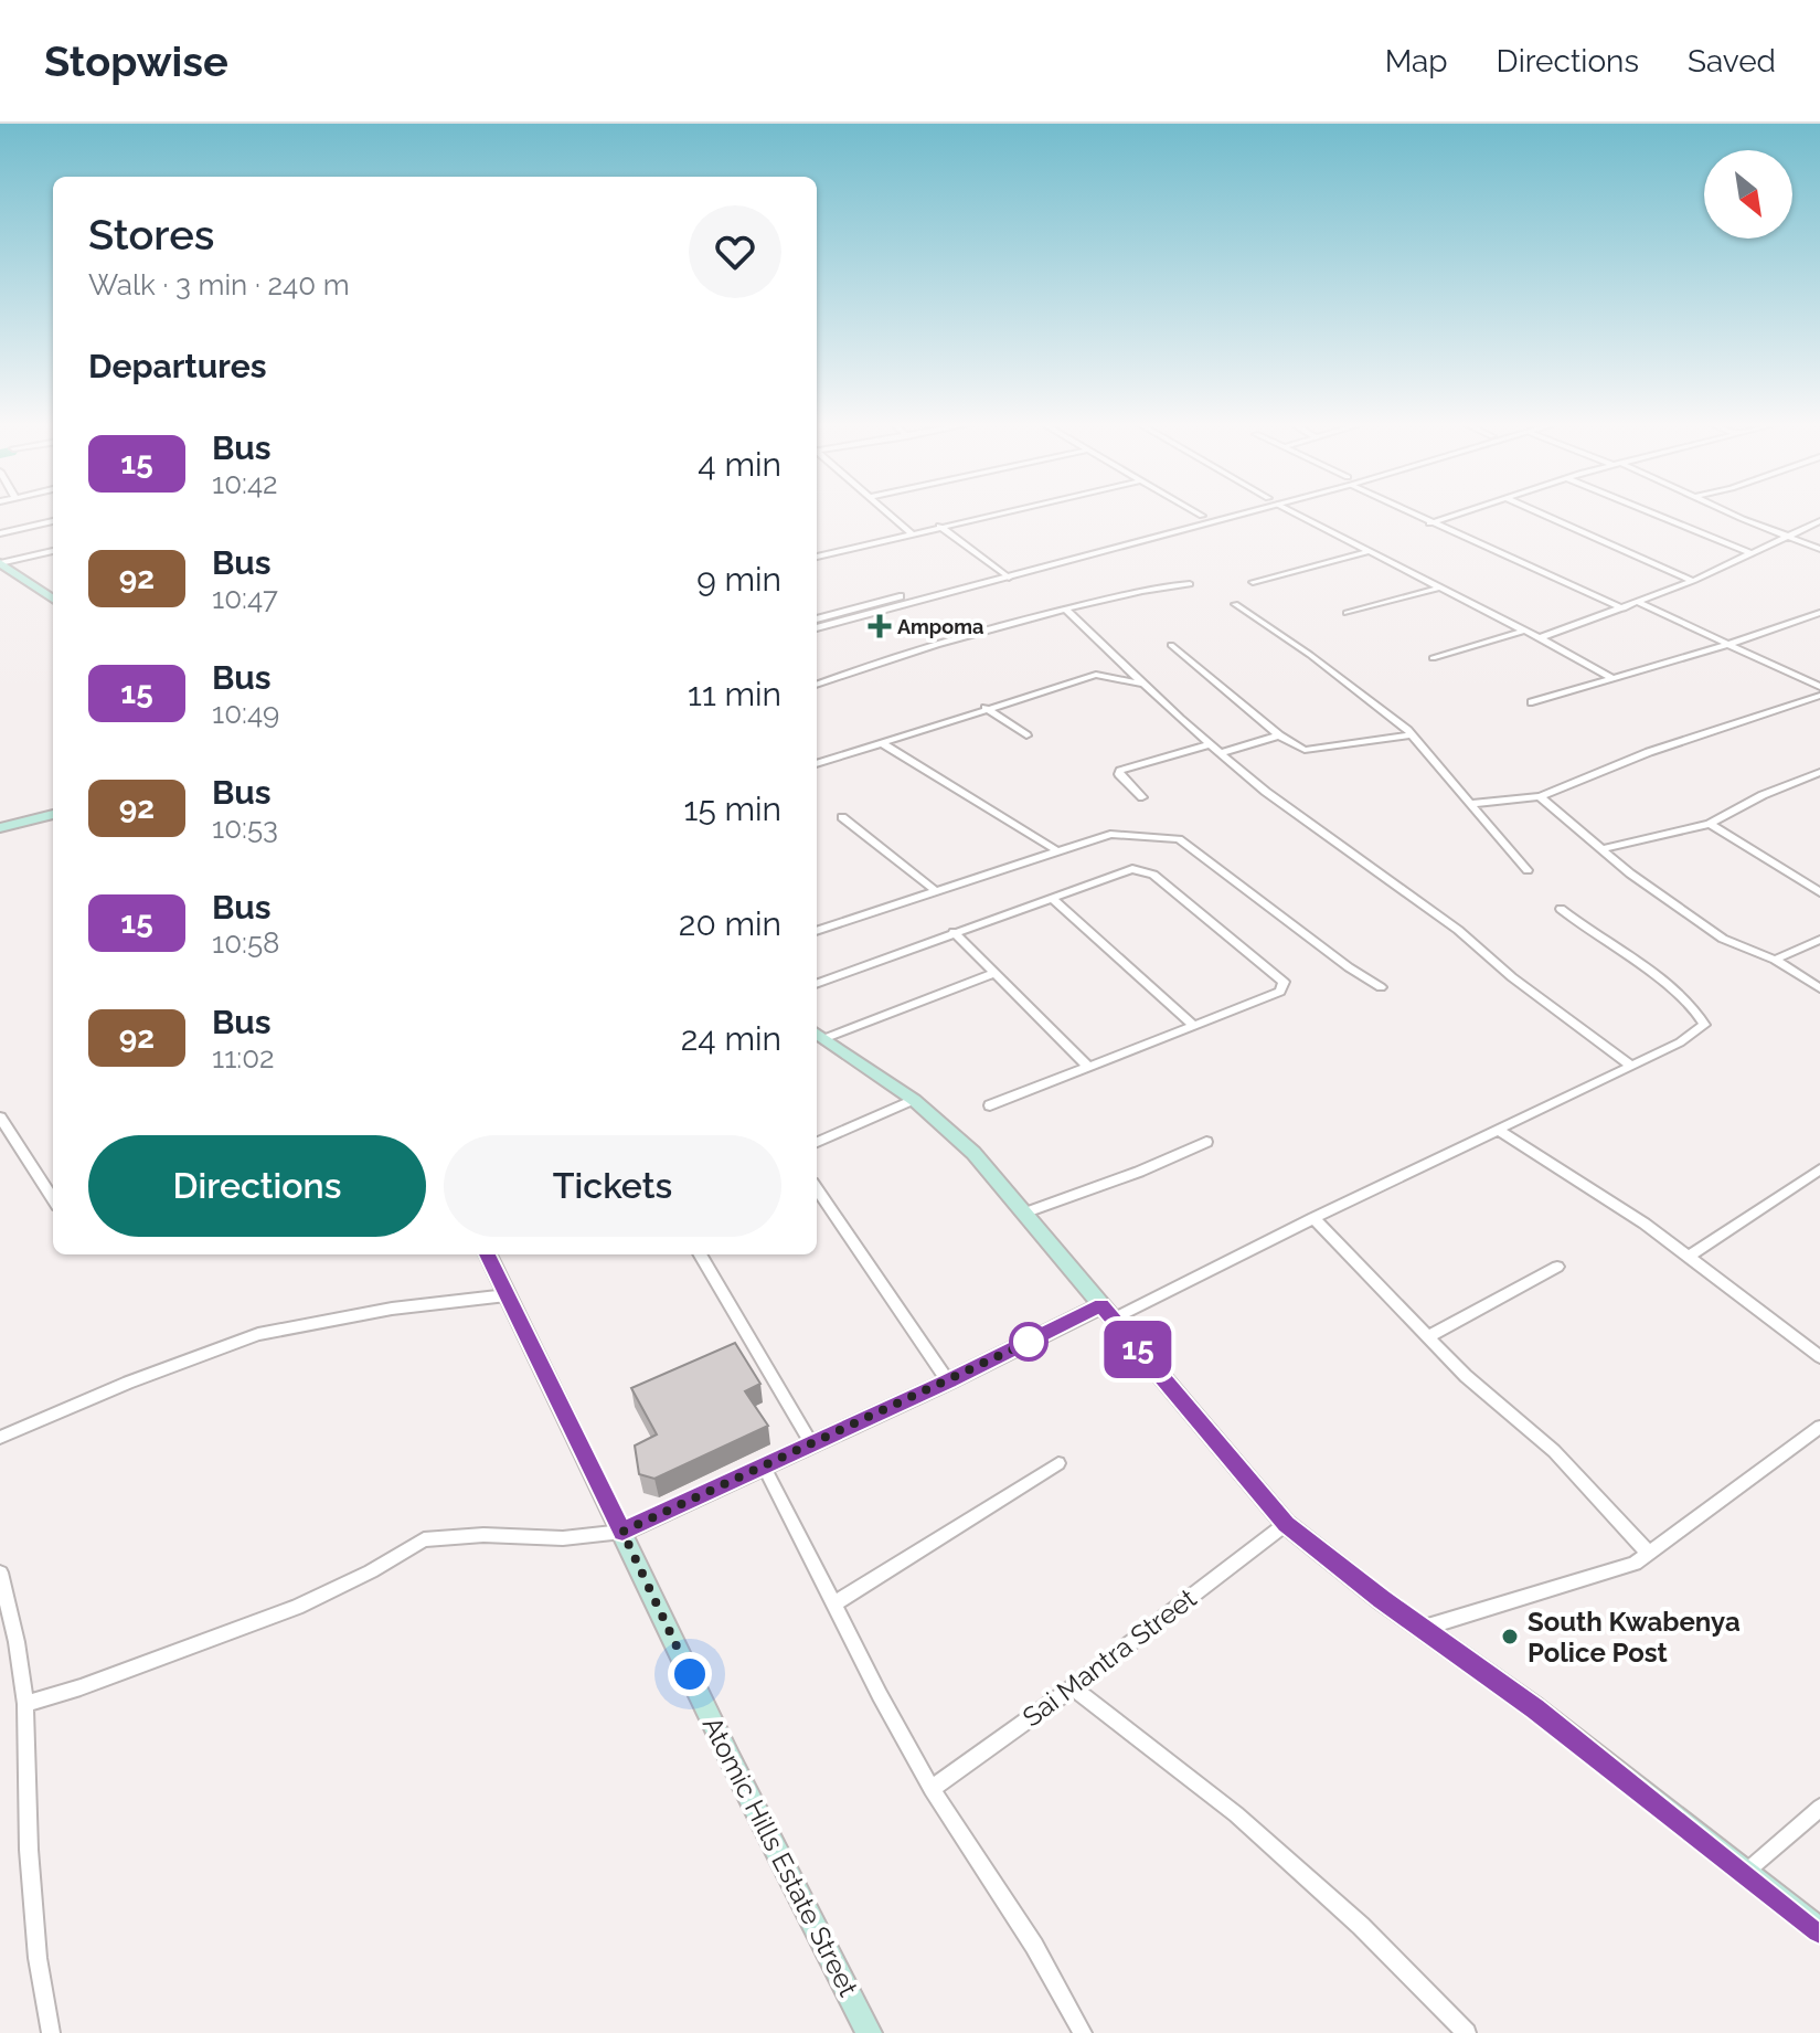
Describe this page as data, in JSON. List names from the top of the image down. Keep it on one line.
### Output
{"streets":{"main road":["Atomic Hills Estate Street"],"street":["Sai Mantra Street"]},"places":{"health":["Ampoma"],"other":["South Kwabenya Police Post"]},"lines":["bus line 15"],"north":"bottom right","page":{"header":"Stopwise","nav":["Map","Directions","Saved"],"on_map":"15","heading":[["Stores","Walk · 3 min · 240 m"],"Departures"],"list":[{"mark":"15","name":"Bus","note":"10:42","value":"4 min"},{"mark":"92","name":"Bus","note":"10:47","value":"9 min"},{"mark":"15","name":"Bus","note":"10:49","value":"11 min"},{"mark":"92","name":"Bus","note":"10:53","value":"15 min"},{"mark":"15","name":"Bus","note":"10:58","value":"20 min"},{"mark":"92","name":"Bus","note":"11:02","value":"24 min"}],"buttons":["Directions","Tickets"]}}
